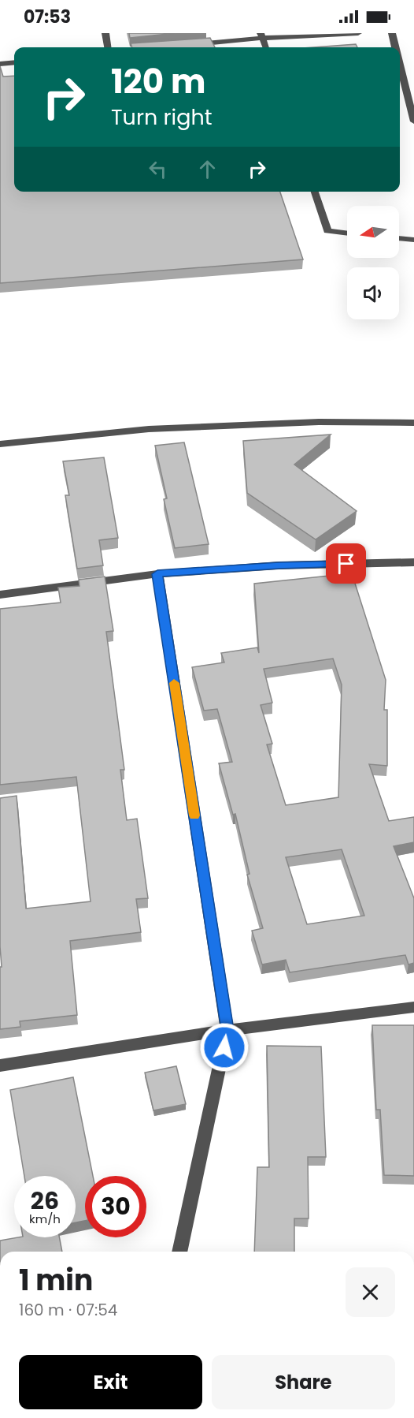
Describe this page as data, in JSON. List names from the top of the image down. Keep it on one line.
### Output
{"north":"left","page":{"status":"07:53","turn":["120 m","Turn right"],"speed":"26 km/h","limit":"30","heading":["1 min","160 m · 07:54"],"buttons":["Exit","Share"]}}
